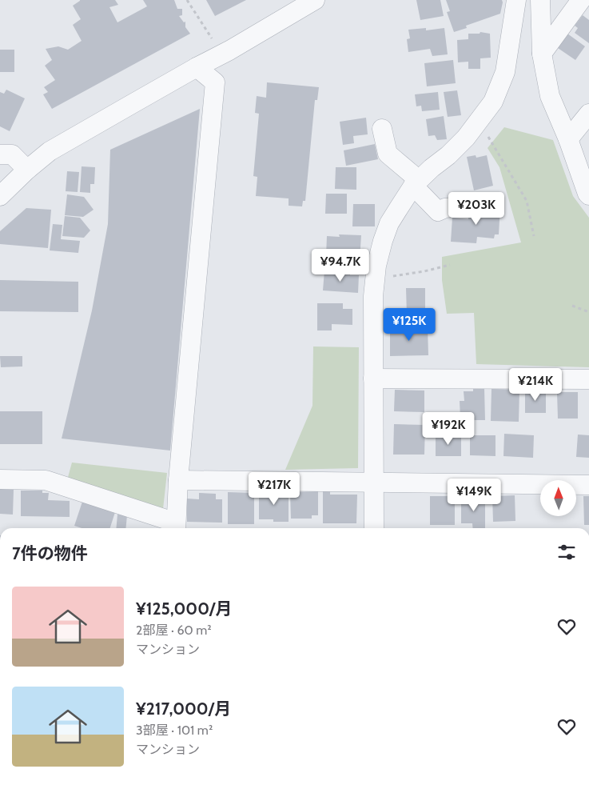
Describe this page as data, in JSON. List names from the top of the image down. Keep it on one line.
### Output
{"north":"top","page":{"price":["¥203K","¥94.7K","¥125K","¥214K","¥192K","¥217K","¥149K"],"heading":"7件の物件","list":[{"name":"¥125,000/月","note":"2部屋 · 60 m² · マンション"},{"name":"¥217,000/月","note":"3部屋 · 101 m² · マンション"}]}}
